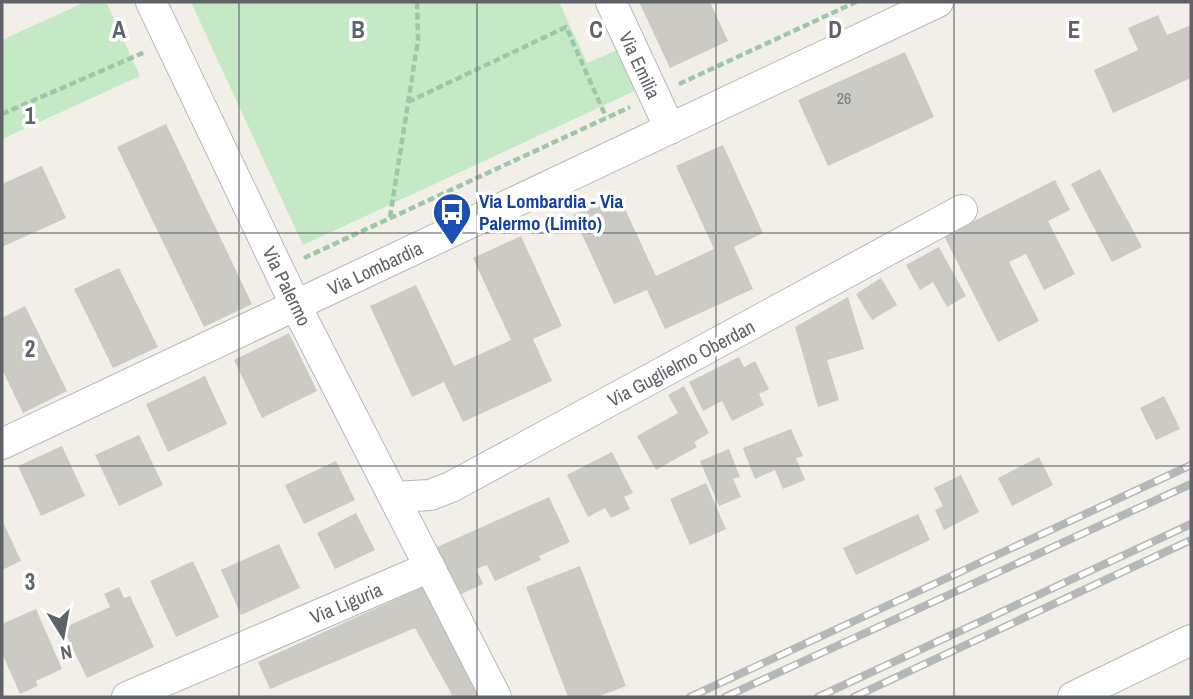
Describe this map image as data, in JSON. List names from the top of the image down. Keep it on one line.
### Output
{"streets":{"street":["Via Emilia","Via Lombardia","Via Palermo","Via Guglielmo Oberdan","Via Liguria"]},"crossings":[["Via Emilia","Via Lombardia"],["Via Lombardia","Via Palermo"],["Via Palermo","Via Guglielmo Oberdan"],["Via Palermo","Via Liguria"]],"places":{"bus stop":["Via Lombardia - Via Palermo (Limito)"]},"house_numbers":["26"],"north":"bottom","grid":{"columns":["A","B","C","D","E"],"rows":["1","2","3"]}}
